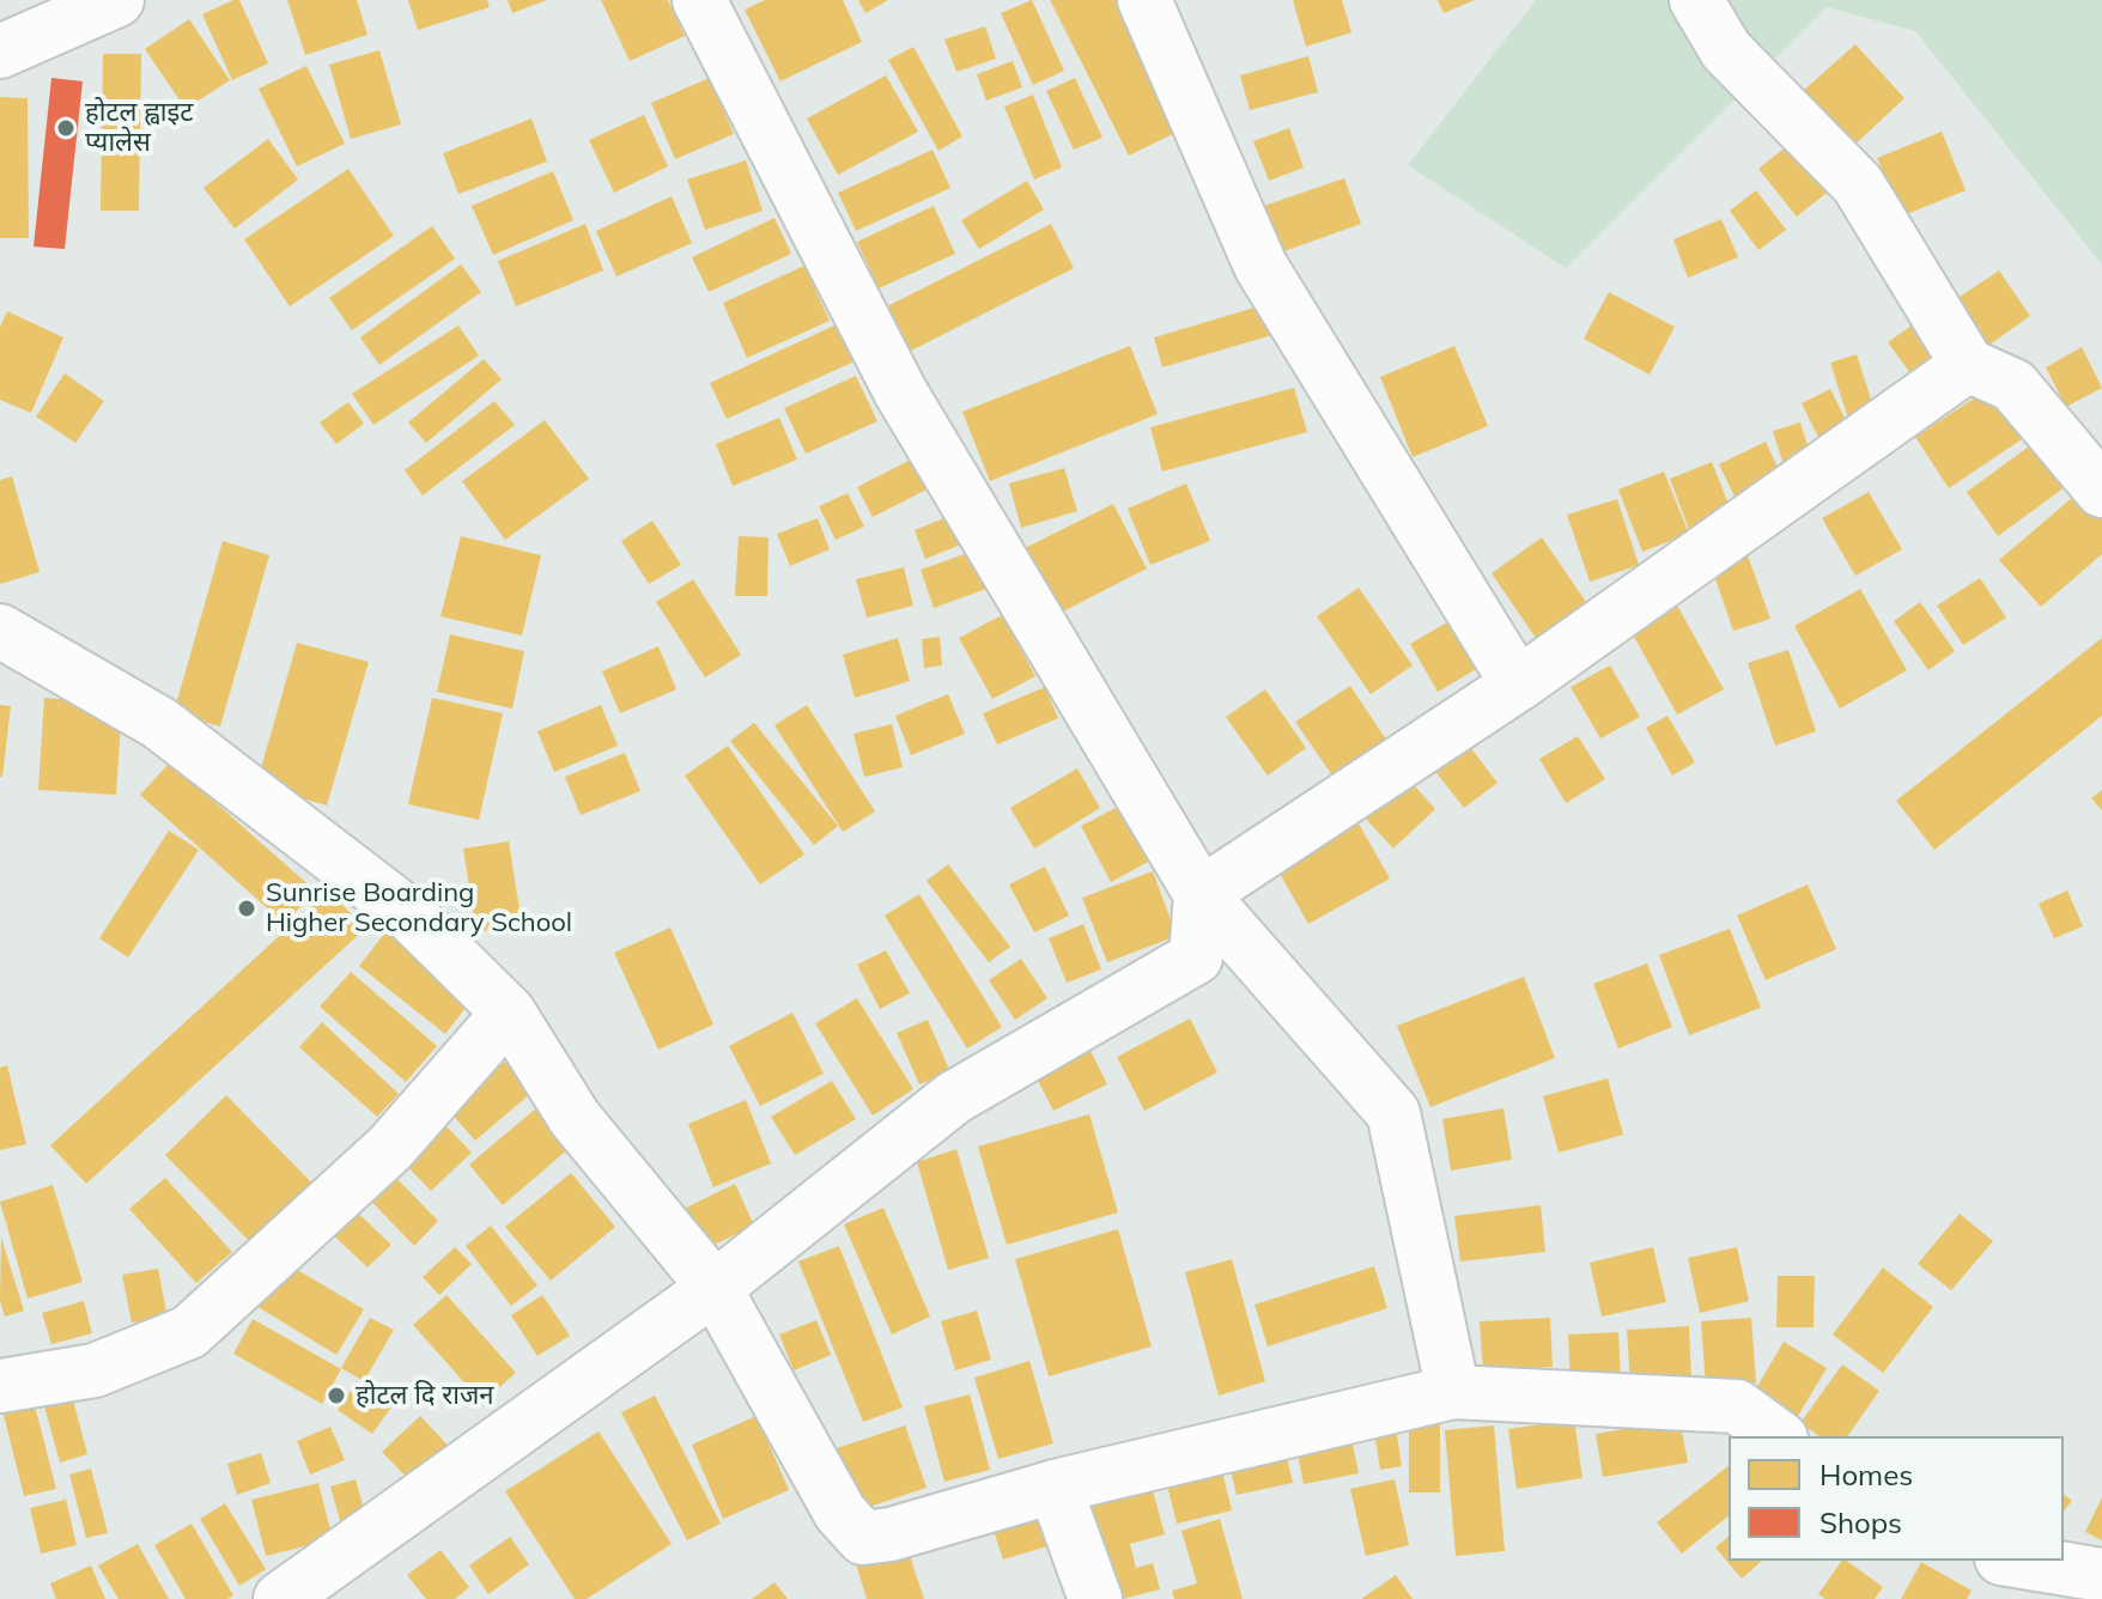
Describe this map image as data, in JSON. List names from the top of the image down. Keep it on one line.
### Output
{"places":["होटल ह्वाइट प्यालेस","Sunrise Boarding Higher Secondary School","होटल दि राजन"],"legend":["Homes","Shops"]}
